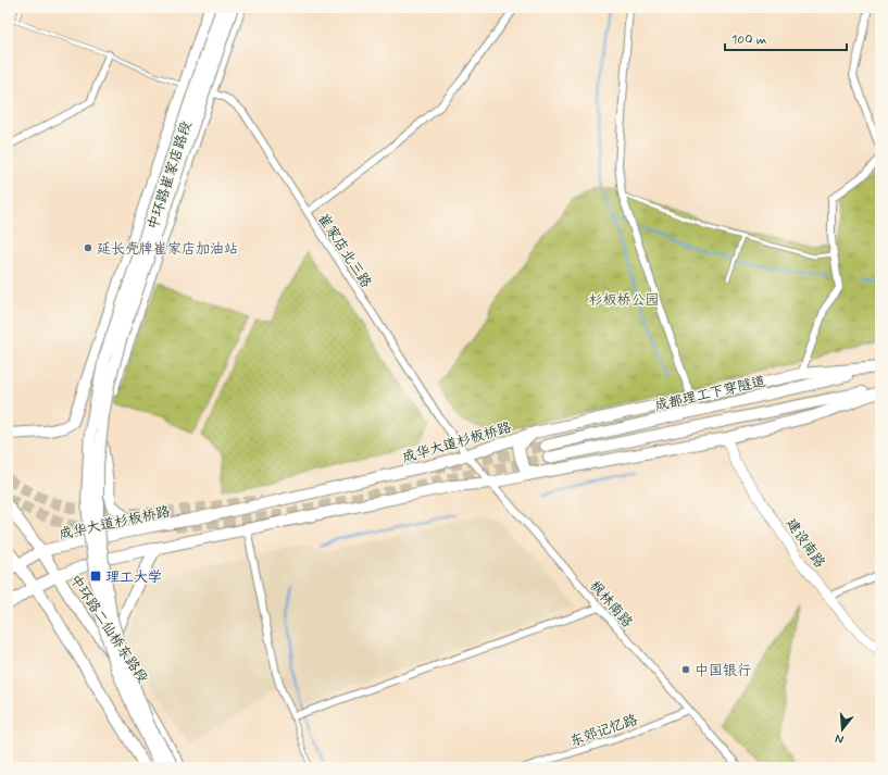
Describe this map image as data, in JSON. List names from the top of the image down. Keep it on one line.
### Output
{"streets":{"main road":["中环路崔家店路段","成都理工下穿隧道","成华大道杉板桥路","中环路二仙桥东路段"],"street":["崔家店北三路","建设南路","枫林南路","东郊记忆路"]},"crossings":[["中环路崔家店路段","崔家店北三路"],["中环路崔家店路段","成华大道杉板桥路"],["崔家店北三路","成华大道杉板桥路"],["崔家店北三路","枫林南路"],["成都理工下穿隧道","成华大道杉板桥路"],["成华大道杉板桥路","枫林南路"],["成华大道杉板桥路","中环路二仙桥东路段"],["枫林南路","东郊记忆路"]],"parks":["杉板桥公园"],"places":{"other":["延长壳牌崔家店加油站","中国银行"],"transit":["理工大学"]},"scale_bar":"100 m","north":"bottom"}
